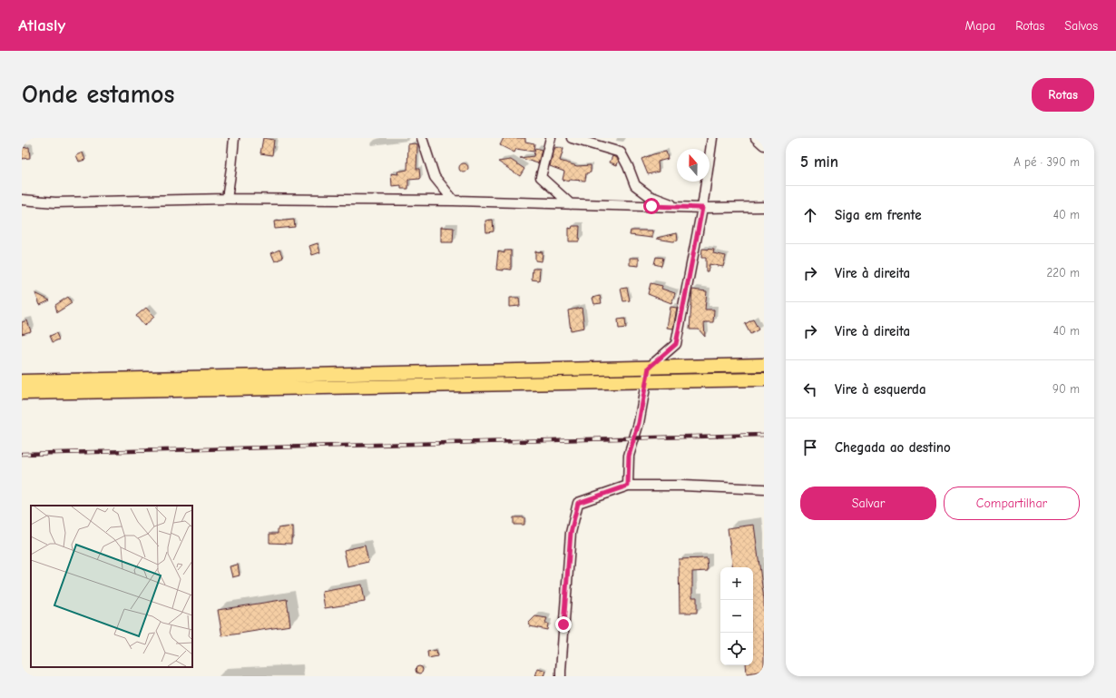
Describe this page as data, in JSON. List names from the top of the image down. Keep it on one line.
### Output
{"north":"top","page":{"header":"Atlasly","nav":["Mapa","Rotas","Salvos"],"buttons":["Rotas",["Salvar","Compartilhar"]],"title":"Onde estamos","heading":["5 min","A pé · 390 m"],"list":[["Siga em frente","40 m"],["Vire à direita","220 m"],["Vire à direita","40 m"],["Vire à esquerda","90 m"],"Chegada ao destino"],"map_buttons":["+","−"]}}
